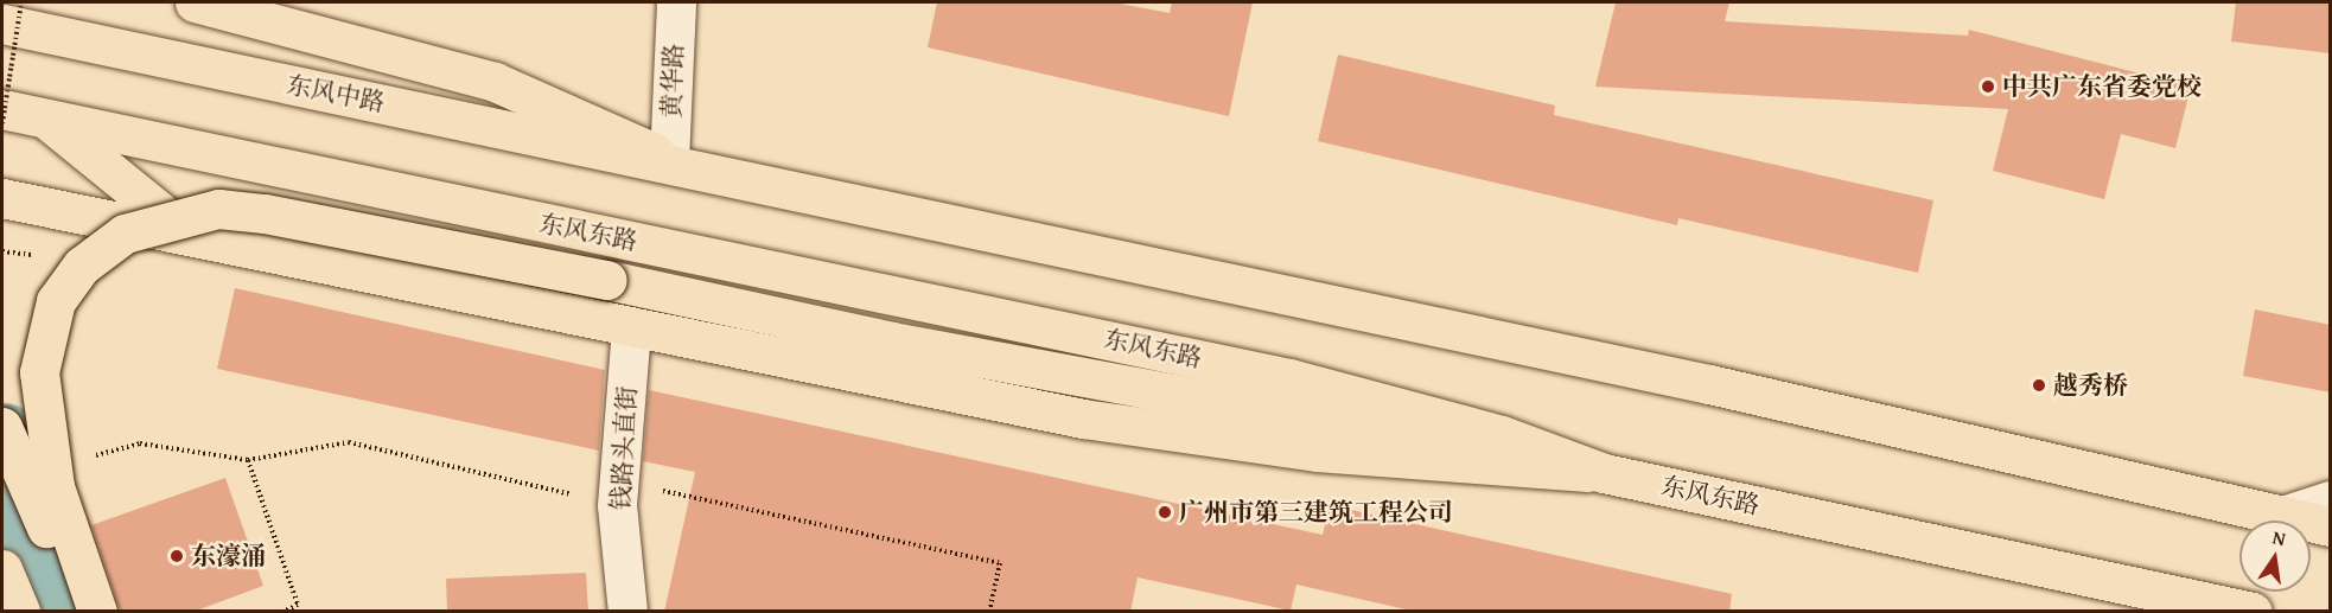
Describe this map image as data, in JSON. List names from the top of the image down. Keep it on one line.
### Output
{"streets":{"main road":["东风中路","东风东路"],"street":["黄华路","钱路头直街"]},"crossings":[["黄华路","东风中路"]],"places":["中共广东省委党校","越秀桥","广州市第三建筑工程公司","东濠涌"],"north":"top"}
